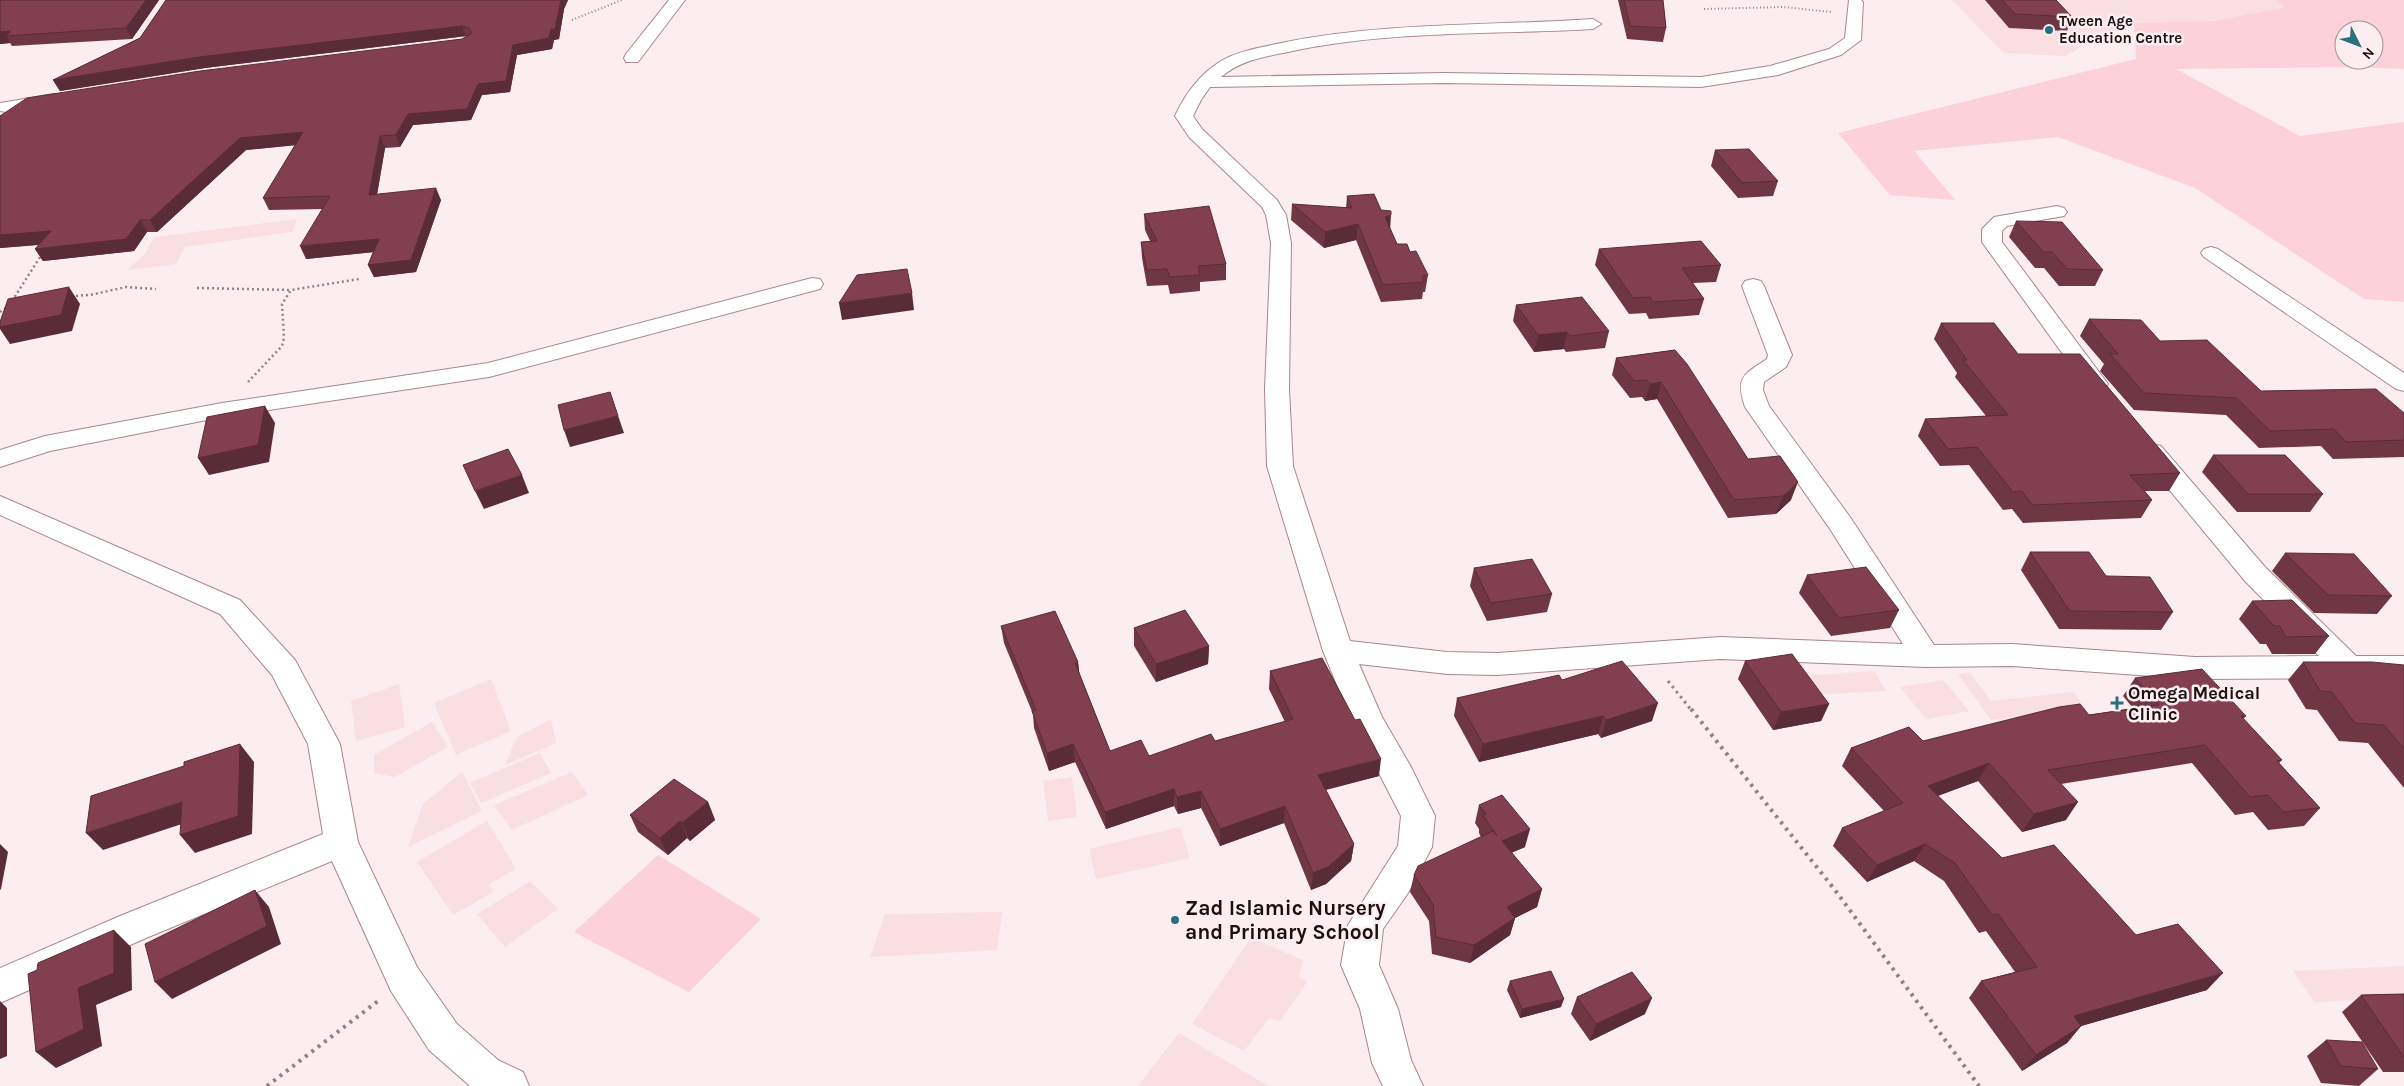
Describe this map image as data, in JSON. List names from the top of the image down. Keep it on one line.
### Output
{"places":{"other":["Tween Age Education Centre","Zad Islamic Nursery and Primary School"],"health":["Omega Medical Clinic"]},"north":"bottom right"}
